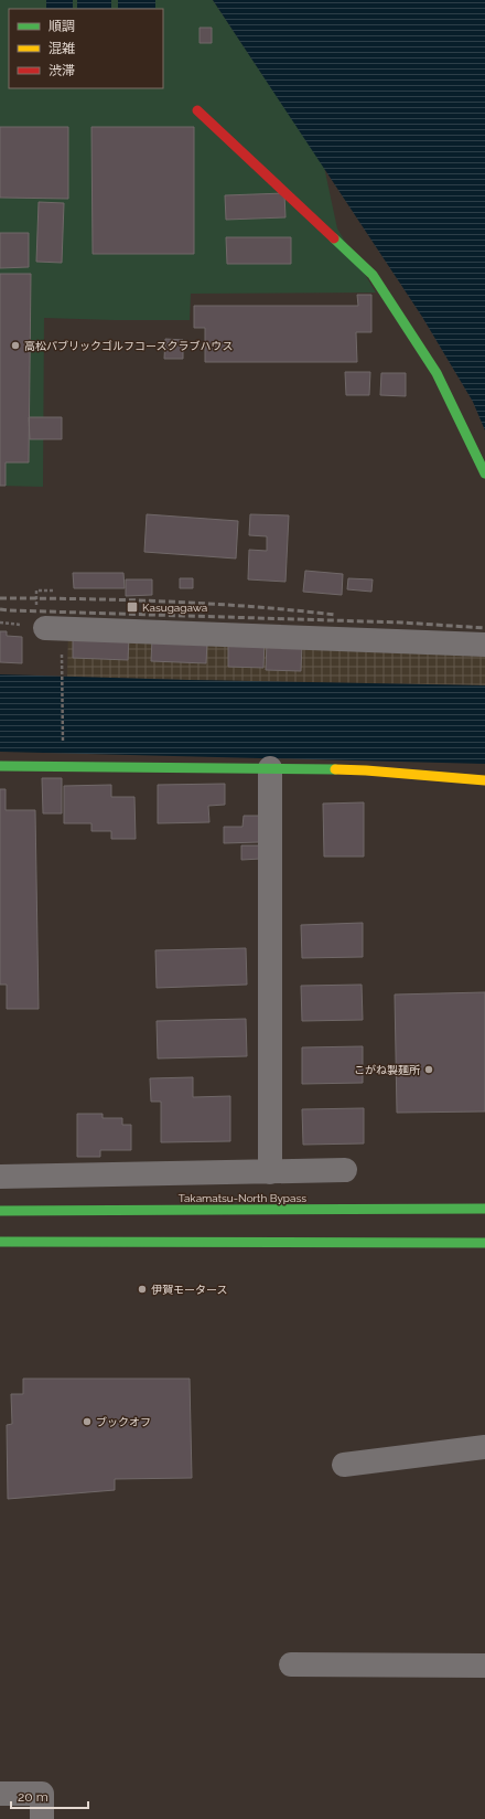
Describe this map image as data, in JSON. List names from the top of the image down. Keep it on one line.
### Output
{"streets":{"main road":["Takamatsu-North Bypass"]},"places":{"other":["高松パブリックゴルフコースクラブハウス","こがね製麺所","伊賀モータース","ブックオフ"],"transit":["Kasugagawa"]},"legend":["順調","混雑","渋滞"],"scale_bar":"20 m"}
